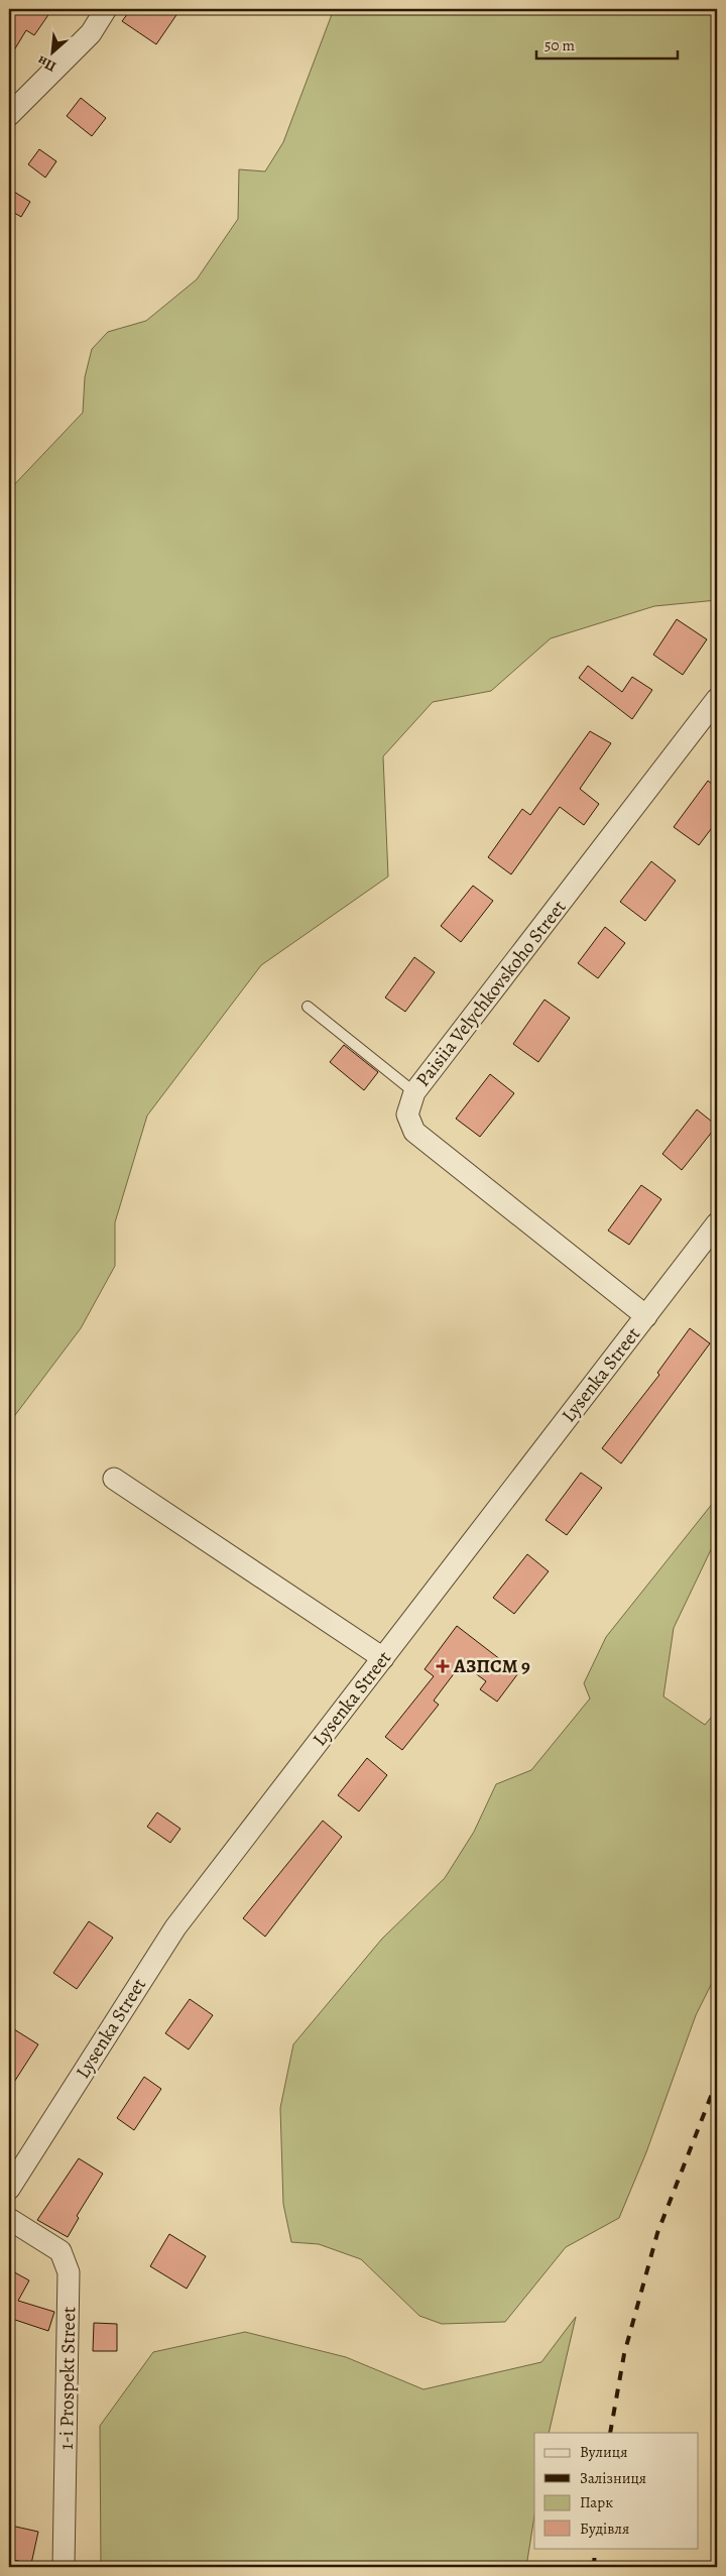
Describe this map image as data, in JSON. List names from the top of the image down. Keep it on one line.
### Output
{"streets":{"street":["Paisiia Velychkovskoho Street","Lysenka Street","1-i Prospekt Street"]},"crossings":[["Paisiia Velychkovskoho Street","Lysenka Street"]],"places":{"health":["АЗПСМ 9"]},"legend":["Вулиця","Залізниця","Парк","Будівля"],"scale_bar":"50 m","north":"bottom left"}
